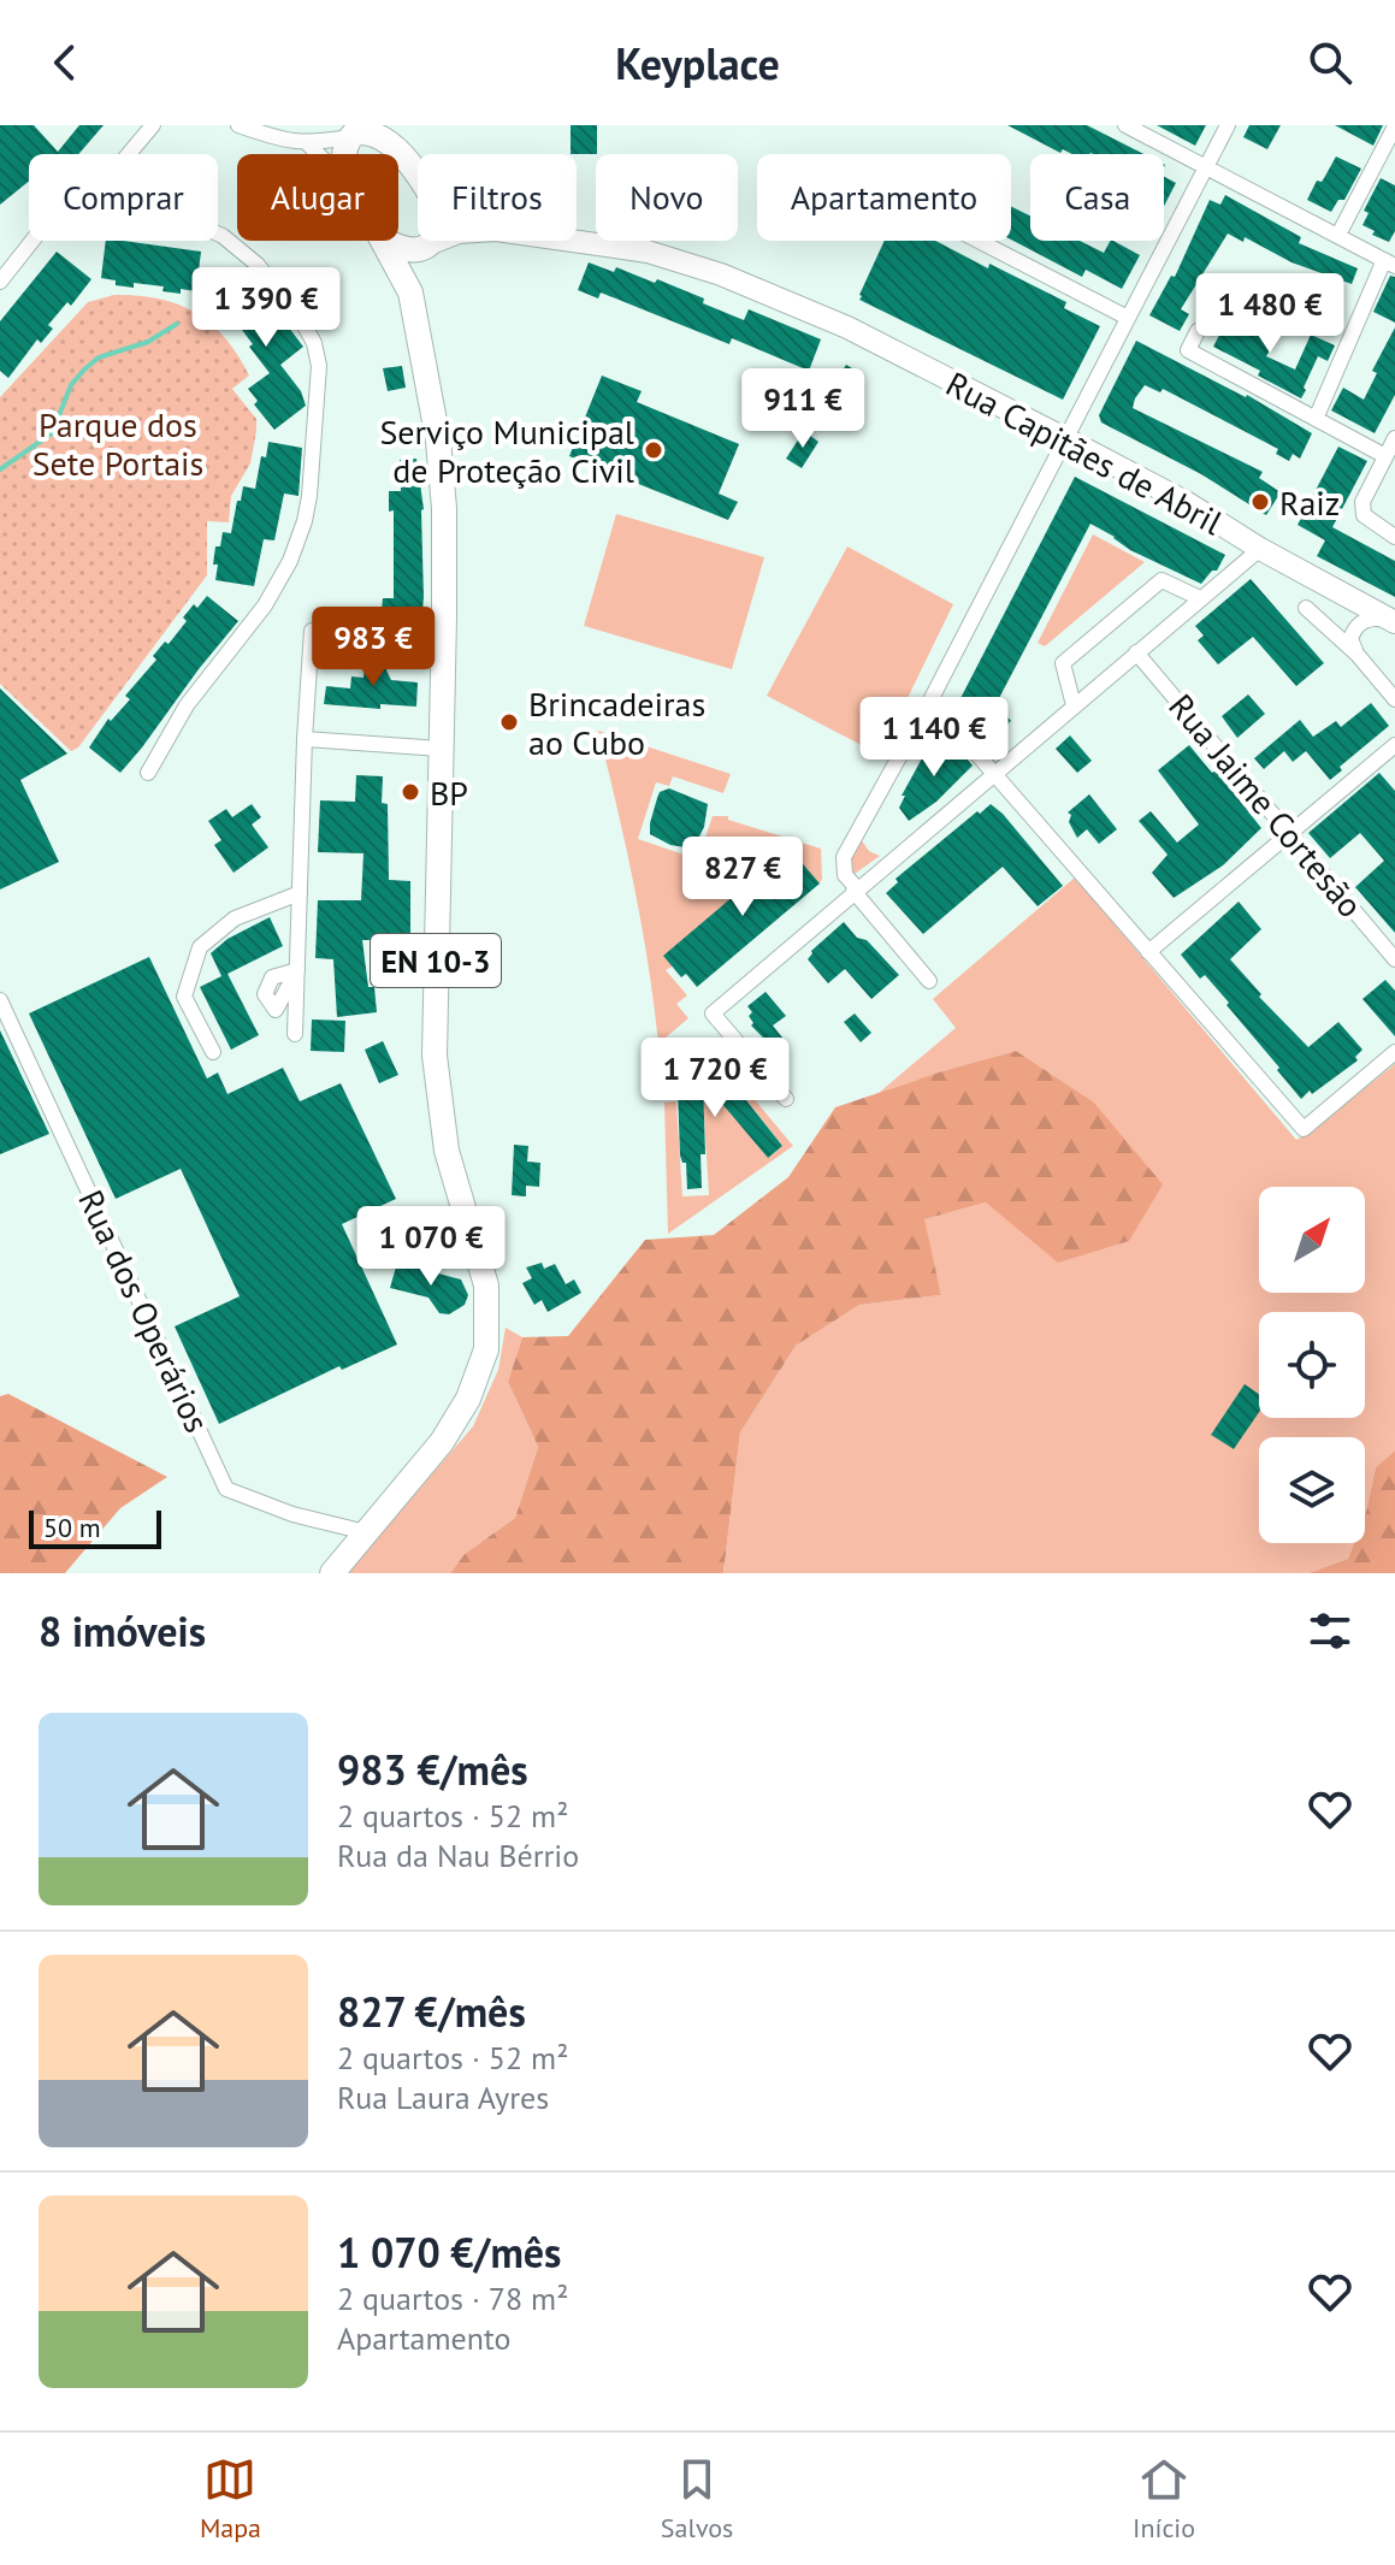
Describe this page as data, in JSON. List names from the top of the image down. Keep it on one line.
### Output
{"streets":{"main road":["Rua Capitães de Abril","EN 10-3"],"street":["Rua Jaime Cortesão","Rua dos Operários"]},"crossings":[["Rua Capitães de Abril","EN 10-3"],["EN 10-3","Rua dos Operários"]],"parks":["Parque dos Sete Portais"],"places":["Serviço Municipal de Proteção Civil","Raiz","Brincadeiras ao Cubo","BP"],"scale_bar":"50 m","north":"top right","page":{"header":"Keyplace","chip":["Comprar","Alugar","Filtros","Novo","Apartamento","Casa"],"price":["1 390 €","1 480 €","911 €","983 €","1 140 €","827 €","1 720 €","1 070 €"],"scale":"50 m","heading":"8 imóveis","list":[{"name":"983 €/mês","note":"2 quartos · 52 m² · Rua da Nau Bérrio"},{"name":"827 €/mês","note":"2 quartos · 52 m² · Rua Laura Ayres"},{"name":"1 070 €/mês","note":"2 quartos · 78 m² · Apartamento"}],"tabs":["Mapa","Salvos","Início"]}}
